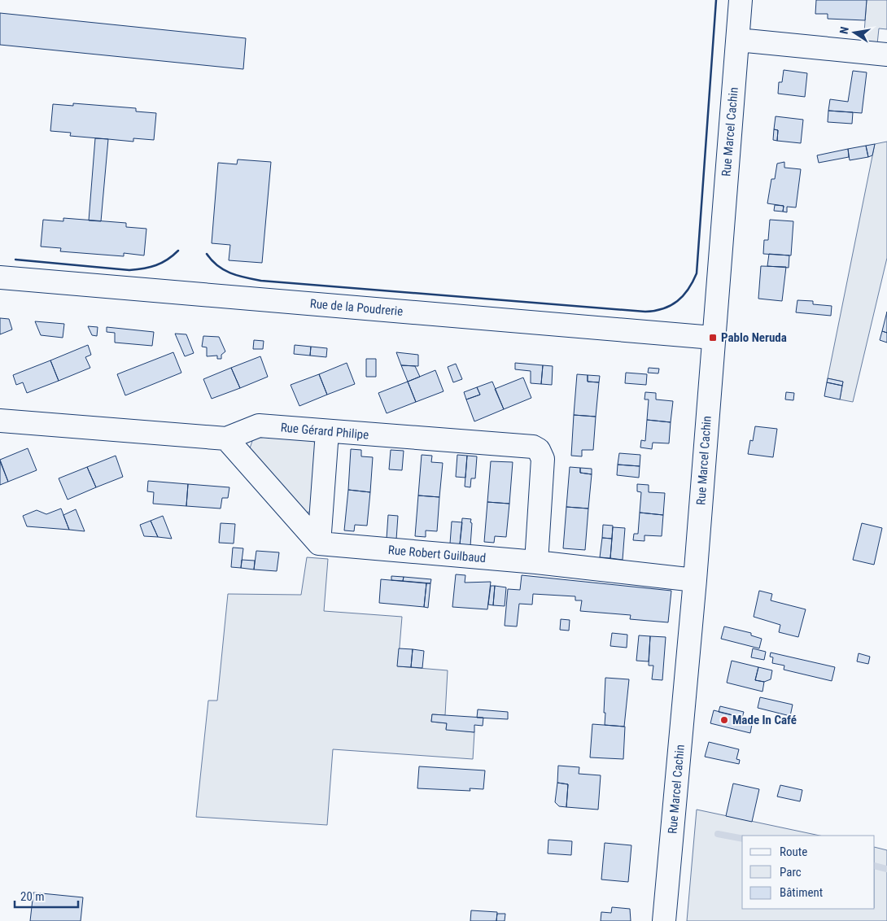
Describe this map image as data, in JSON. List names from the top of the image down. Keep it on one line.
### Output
{"streets":{"street":["Rue Marcel Cachin","Rue de la Poudrerie","Rue Gérard Philipe","Rue Robert Guilbaud"]},"crossings":[["Rue Marcel Cachin","Rue de la Poudrerie"],["Rue Marcel Cachin","Rue Robert Guilbaud"],["Rue Gérard Philipe","Rue Robert Guilbaud"]],"places":{"transit":["Pablo Neruda"],"other":["Made In Café"]},"legend":["Route","Parc","Bâtiment"],"scale_bar":"20 m","north":"left"}
